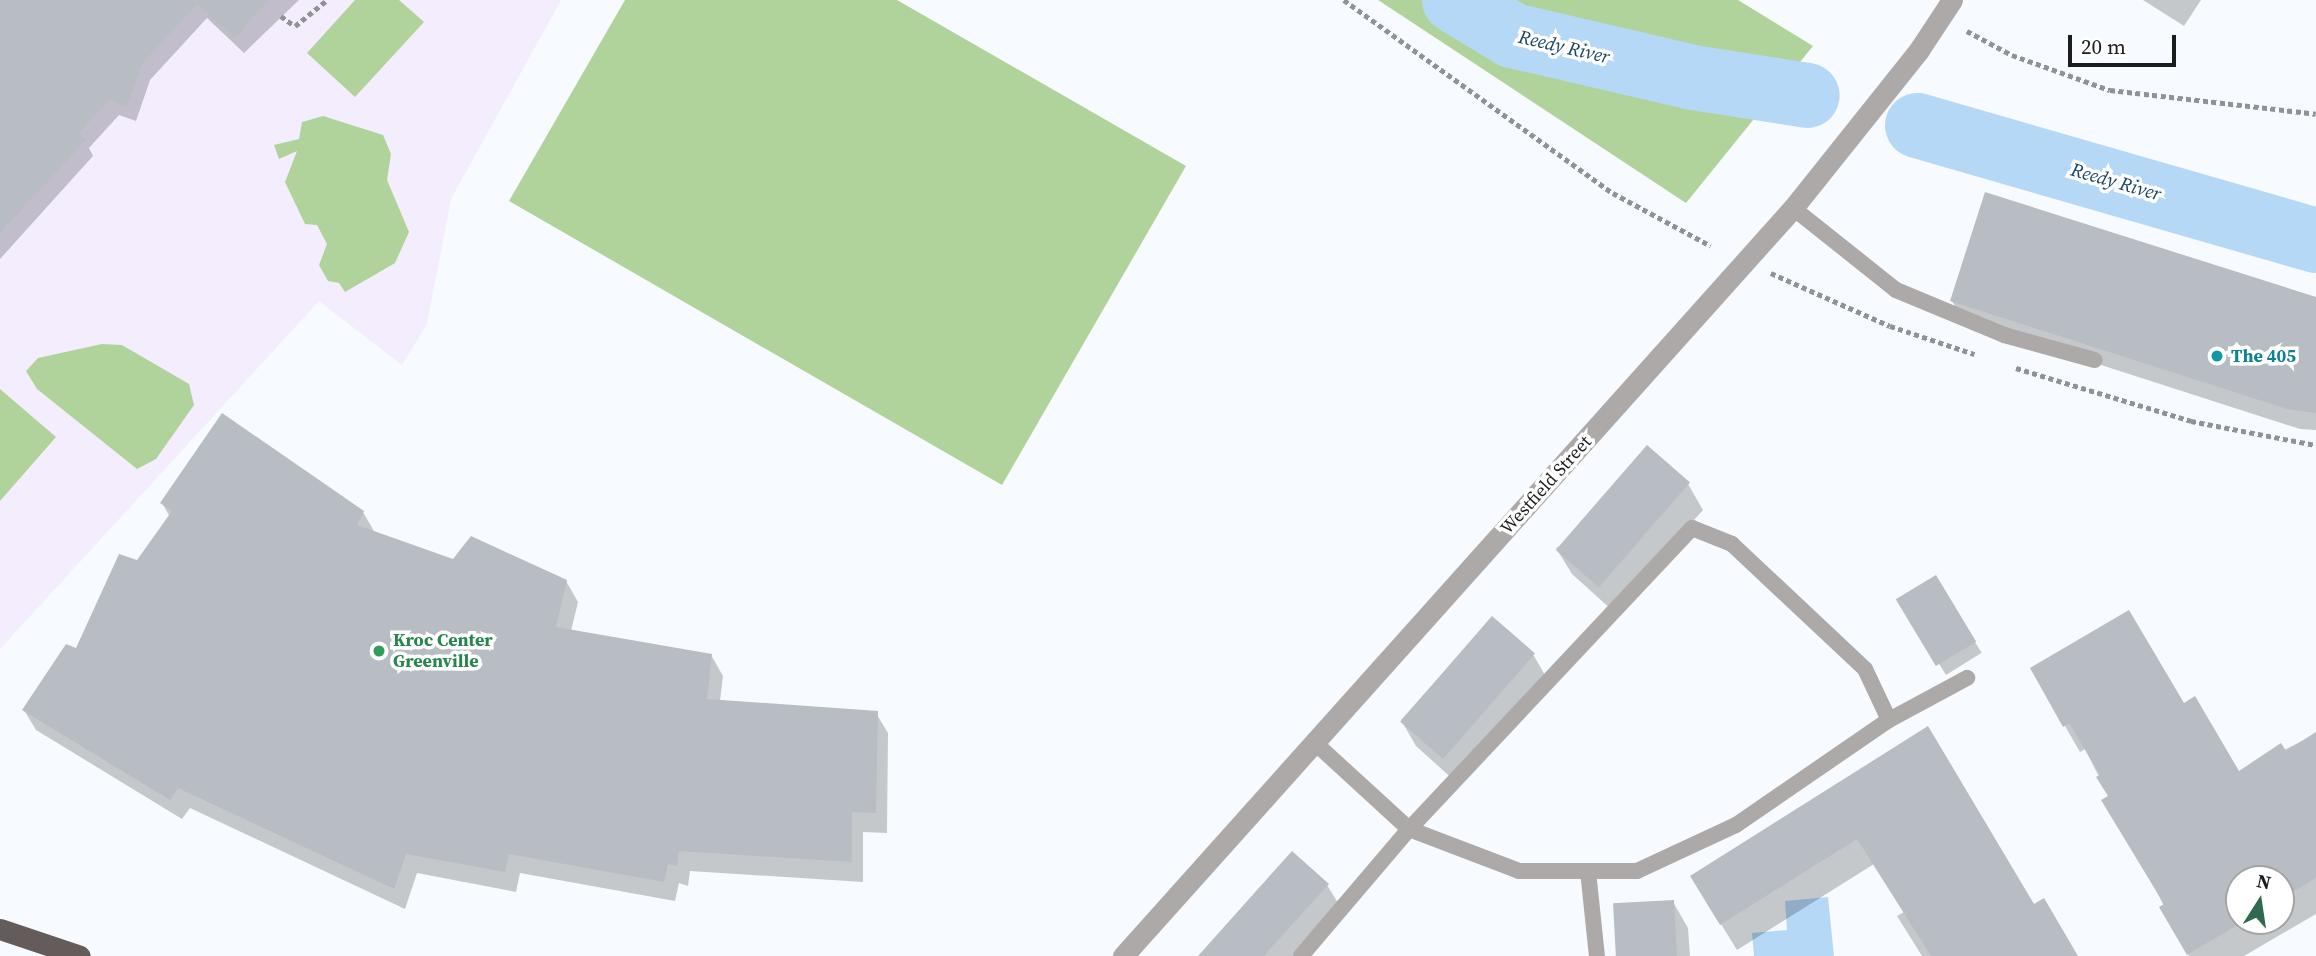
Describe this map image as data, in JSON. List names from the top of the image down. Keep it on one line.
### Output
{"streets":{"street":["Westfield Street"]},"water":["Reedy River"],"places":["The 405","Kroc Center Greenville"],"scale_bar":"20 m","north":"top"}
